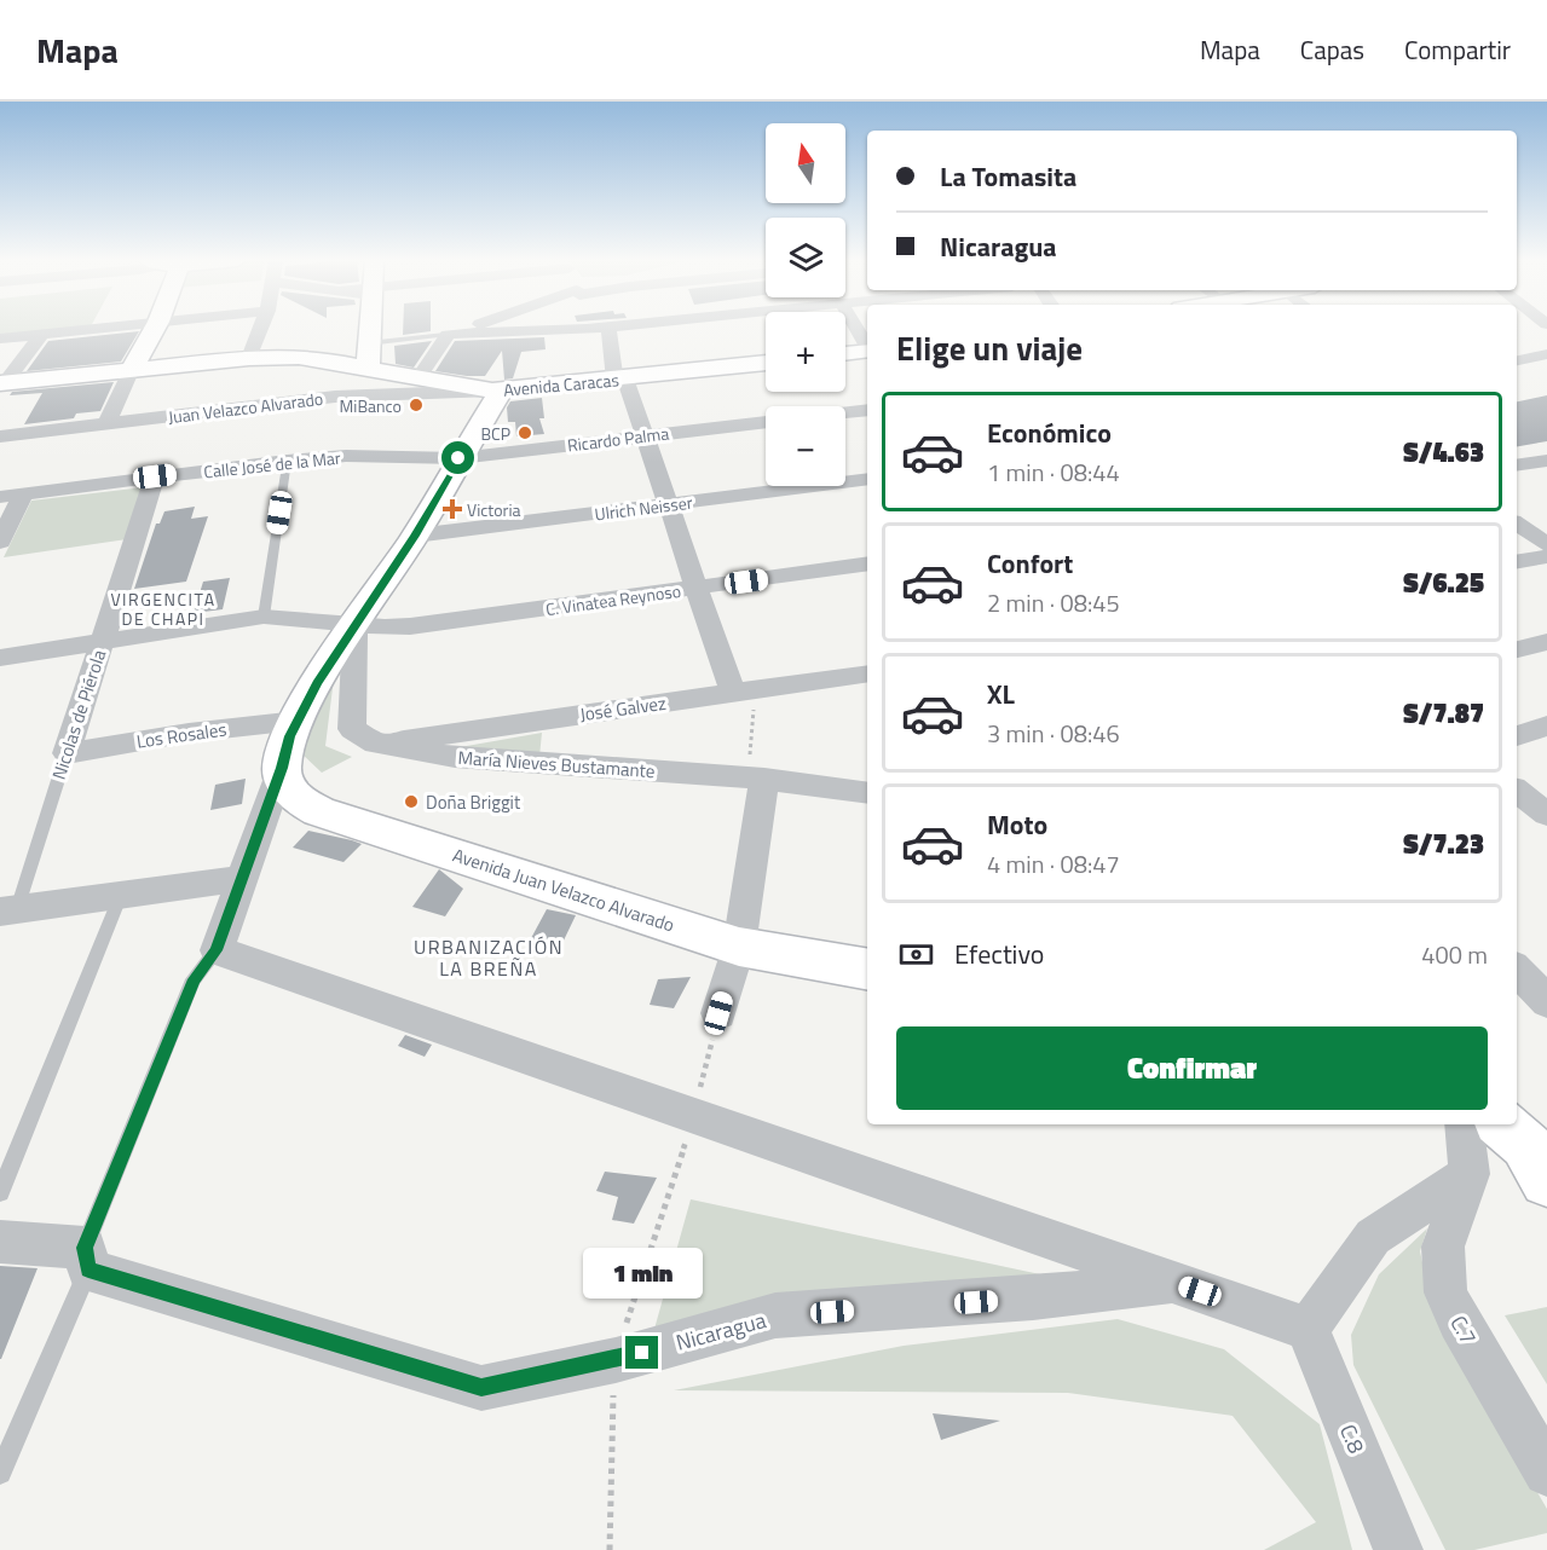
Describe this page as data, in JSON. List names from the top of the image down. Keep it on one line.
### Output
{"streets":{"main road":["Avenida Caracas","Avenida Juan Velazco Alvarado"],"street":["Juan Velazco Alvarado","Ricardo Palma","Calle José de la Mar","Ulrich Neisser","C. Vinatea Reynoso","José Galvez","Nicolas de Piérola","Los Rosales","María Nieves Bustamante","C.7","Nicaragua","C.8"]},"crossings":[["Avenida Caracas","Juan Velazco Alvarado"],["Ricardo Palma","Calle José de la Mar"],["Calle José de la Mar","Nicolas de Piérola"],["C. Vinatea Reynoso","Nicolas de Piérola"],["José Galvez","María Nieves Bustamante"],["Nicolas de Piérola","Los Rosales"]],"districts":["VIRGENCITA DE CHAPI","URBANIZACIÓN LA BREÑA"],"places":{"other":["MiBanco","BCP","Doña Briggit"],"health":["Victoria"]},"north":"top","page":{"header":"Mapa","nav":["Mapa","Capas","Compartir"],"map_buttons":["+","−"],"banner":["La Tomasita","Nicaragua"],"heading":"Elige un viaje","list":[{"name":"Económico","note":"1 min · 08:44","value":"S/4.63"},{"name":"Confort","note":"2 min · 08:45","value":"S/6.25"},{"name":"XL","note":"3 min · 08:46","value":"S/7.87"},{"name":"Moto","note":"4 min · 08:47","value":"S/7.23"}],"pay":["Efectivo","400 m"],"buttons":"Confirmar","bubble":"1 min"}}
